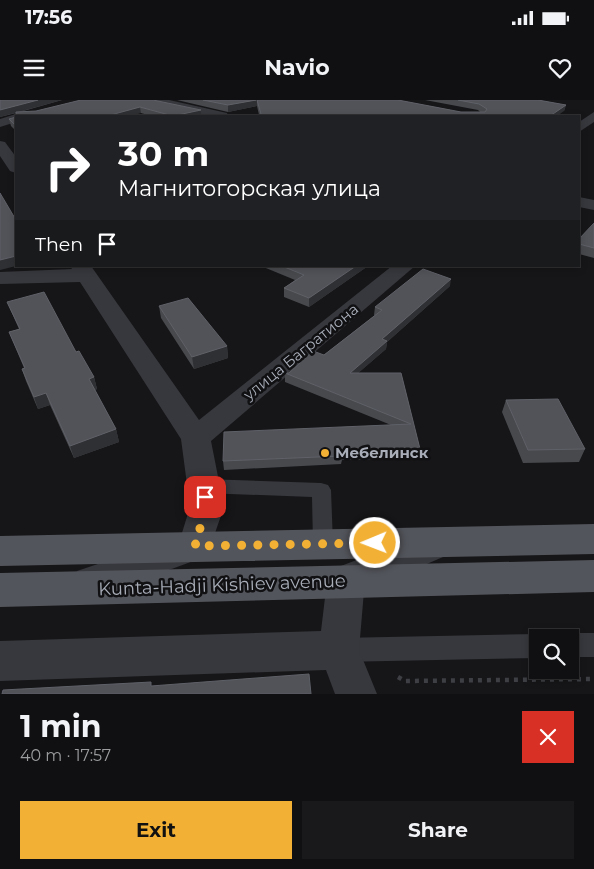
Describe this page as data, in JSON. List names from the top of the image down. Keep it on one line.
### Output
{"streets":{"main road":["Kunta-Hadji Kishiev avenue"],"street":["улица Багратиона"]},"places":["Мебелинск"],"page":{"status":"17:56","header":"Navio","turn":["30 m","Магнитогорская улица"],"then":"Then","heading":["1 min","40 m · 17:57"],"buttons":["Exit","Share"]}}
